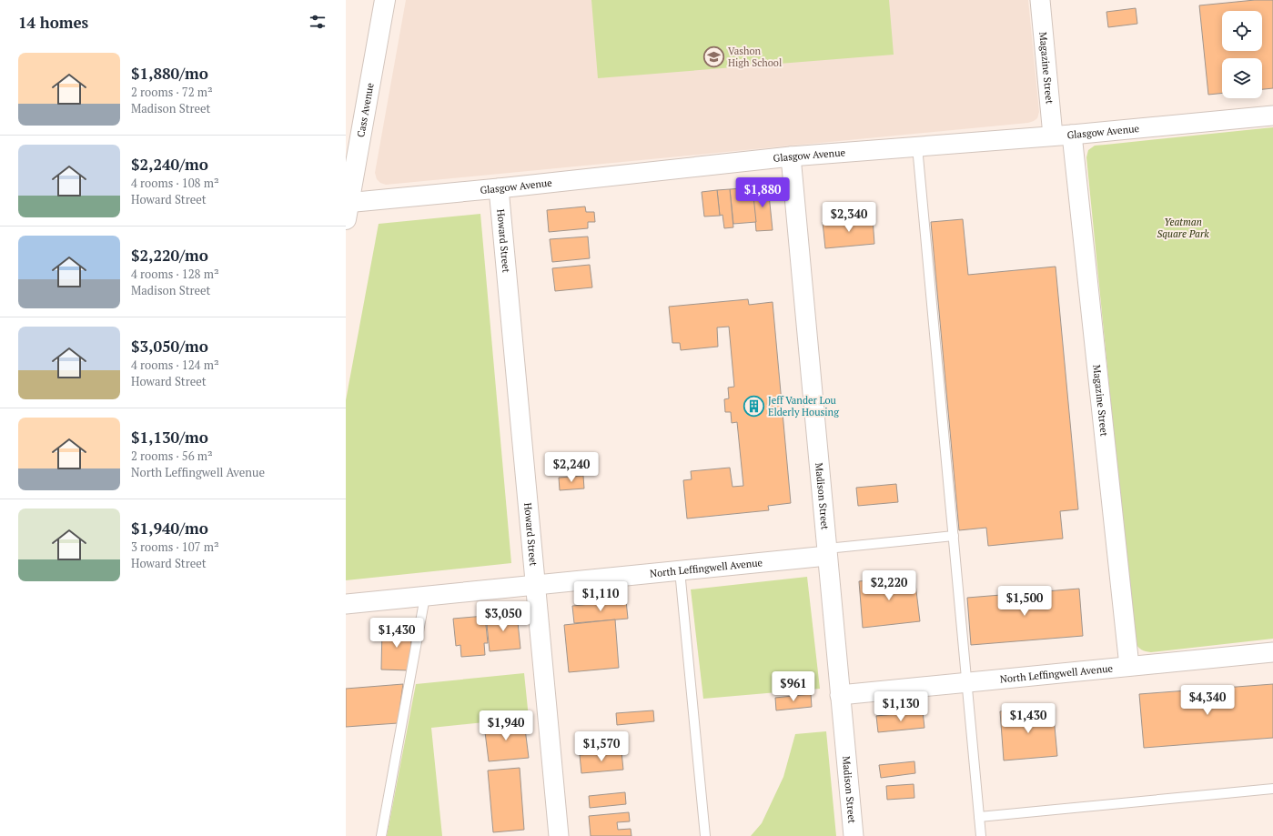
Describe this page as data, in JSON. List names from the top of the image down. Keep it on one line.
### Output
{"streets":{"main road":["Cass Avenue"],"street":["Magazine Street","Glasgow Avenue","Howard Street","Madison Street","North Leffingwell Avenue"]},"crossings":[["Magazine Street","Glasgow Avenue"],["Magazine Street","North Leffingwell Avenue"],["Cass Avenue","Glasgow Avenue"],["Glasgow Avenue","Howard Street"],["Glasgow Avenue","Madison Street"],["Howard Street","North Leffingwell Avenue"],["Madison Street","North Leffingwell Avenue"]],"parks":["Yeatman Square Park"],"places":{"school or university":["Vashon High School"],"building":["Jeff Vander Lou Elderly Housing"]},"page":{"heading":"14 homes","list":[{"name":"$1,880/mo","note":"2 rooms · 72 m² · Madison Street"},{"name":"$2,240/mo","note":"4 rooms · 108 m² · Howard Street"},{"name":"$2,220/mo","note":"4 rooms · 128 m² · Madison Street"},{"name":"$3,050/mo","note":"4 rooms · 124 m² · Howard Street"},{"name":"$1,130/mo","note":"2 rooms · 56 m² · North Leffingwell Avenue"},{"name":"$1,940/mo","note":"3 rooms · 107 m² · Howard Street"}],"price":["$1,880","$2,340","$2,240","$2,220","$1,110","$1,500","$3,050","$1,430","$961","$4,340","$1,130","$1,430","$1,940","$1,570"]}}
